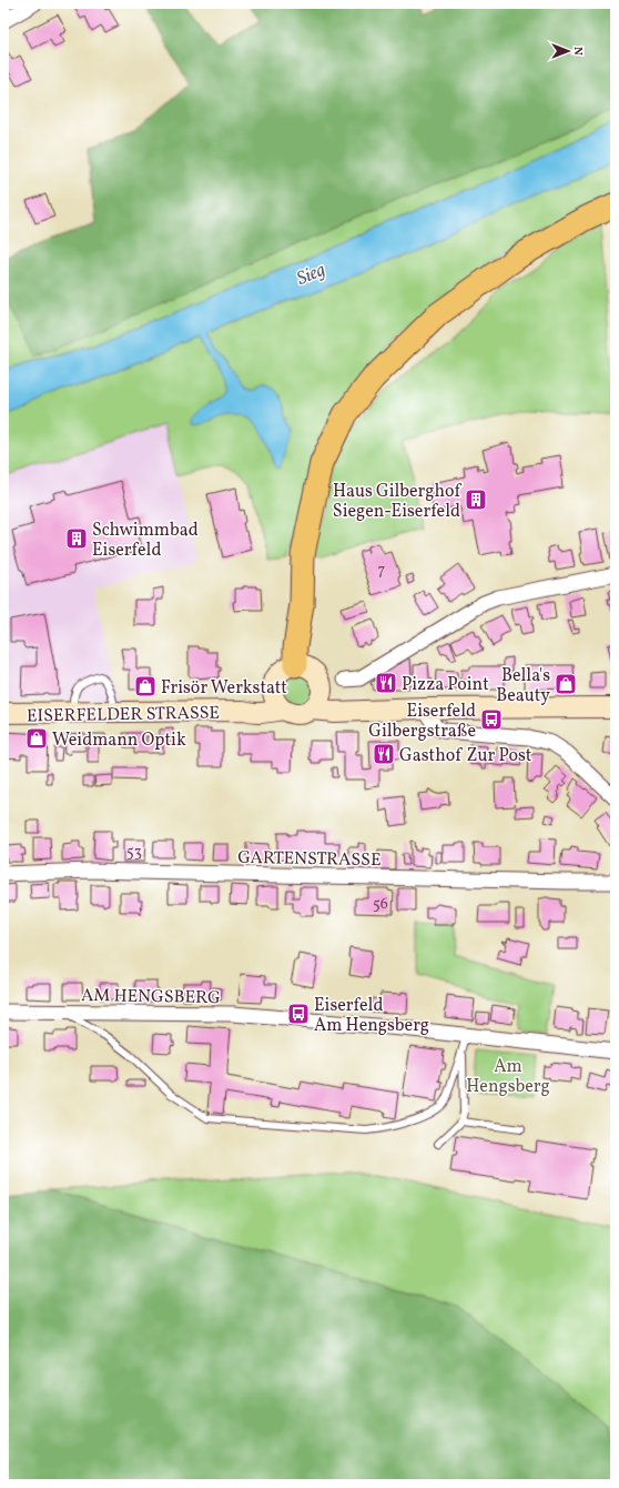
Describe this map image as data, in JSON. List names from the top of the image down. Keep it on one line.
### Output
{"streets":{"main road":["EISERFELDER STRASSE"],"street":["GARTENSTRASSE","AM HENGSBERG"]},"water":["Sieg"],"parks":["Am Hengsberg"],"places":{"building":["Haus Gilberghof Siegen-Eiserfeld","Schwimmbad Eiserfeld"],"restaurant":["Pizza Point","Gasthof Zur Post"],"shop":["Bella's Beauty","Frisör Werkstatt","Weidmann Optik"],"bus stop":["Eiserfeld Gilbergstraße","Eiserfeld Am Hengsberg"]},"house_numbers":["7","53","56"],"north":"right"}
